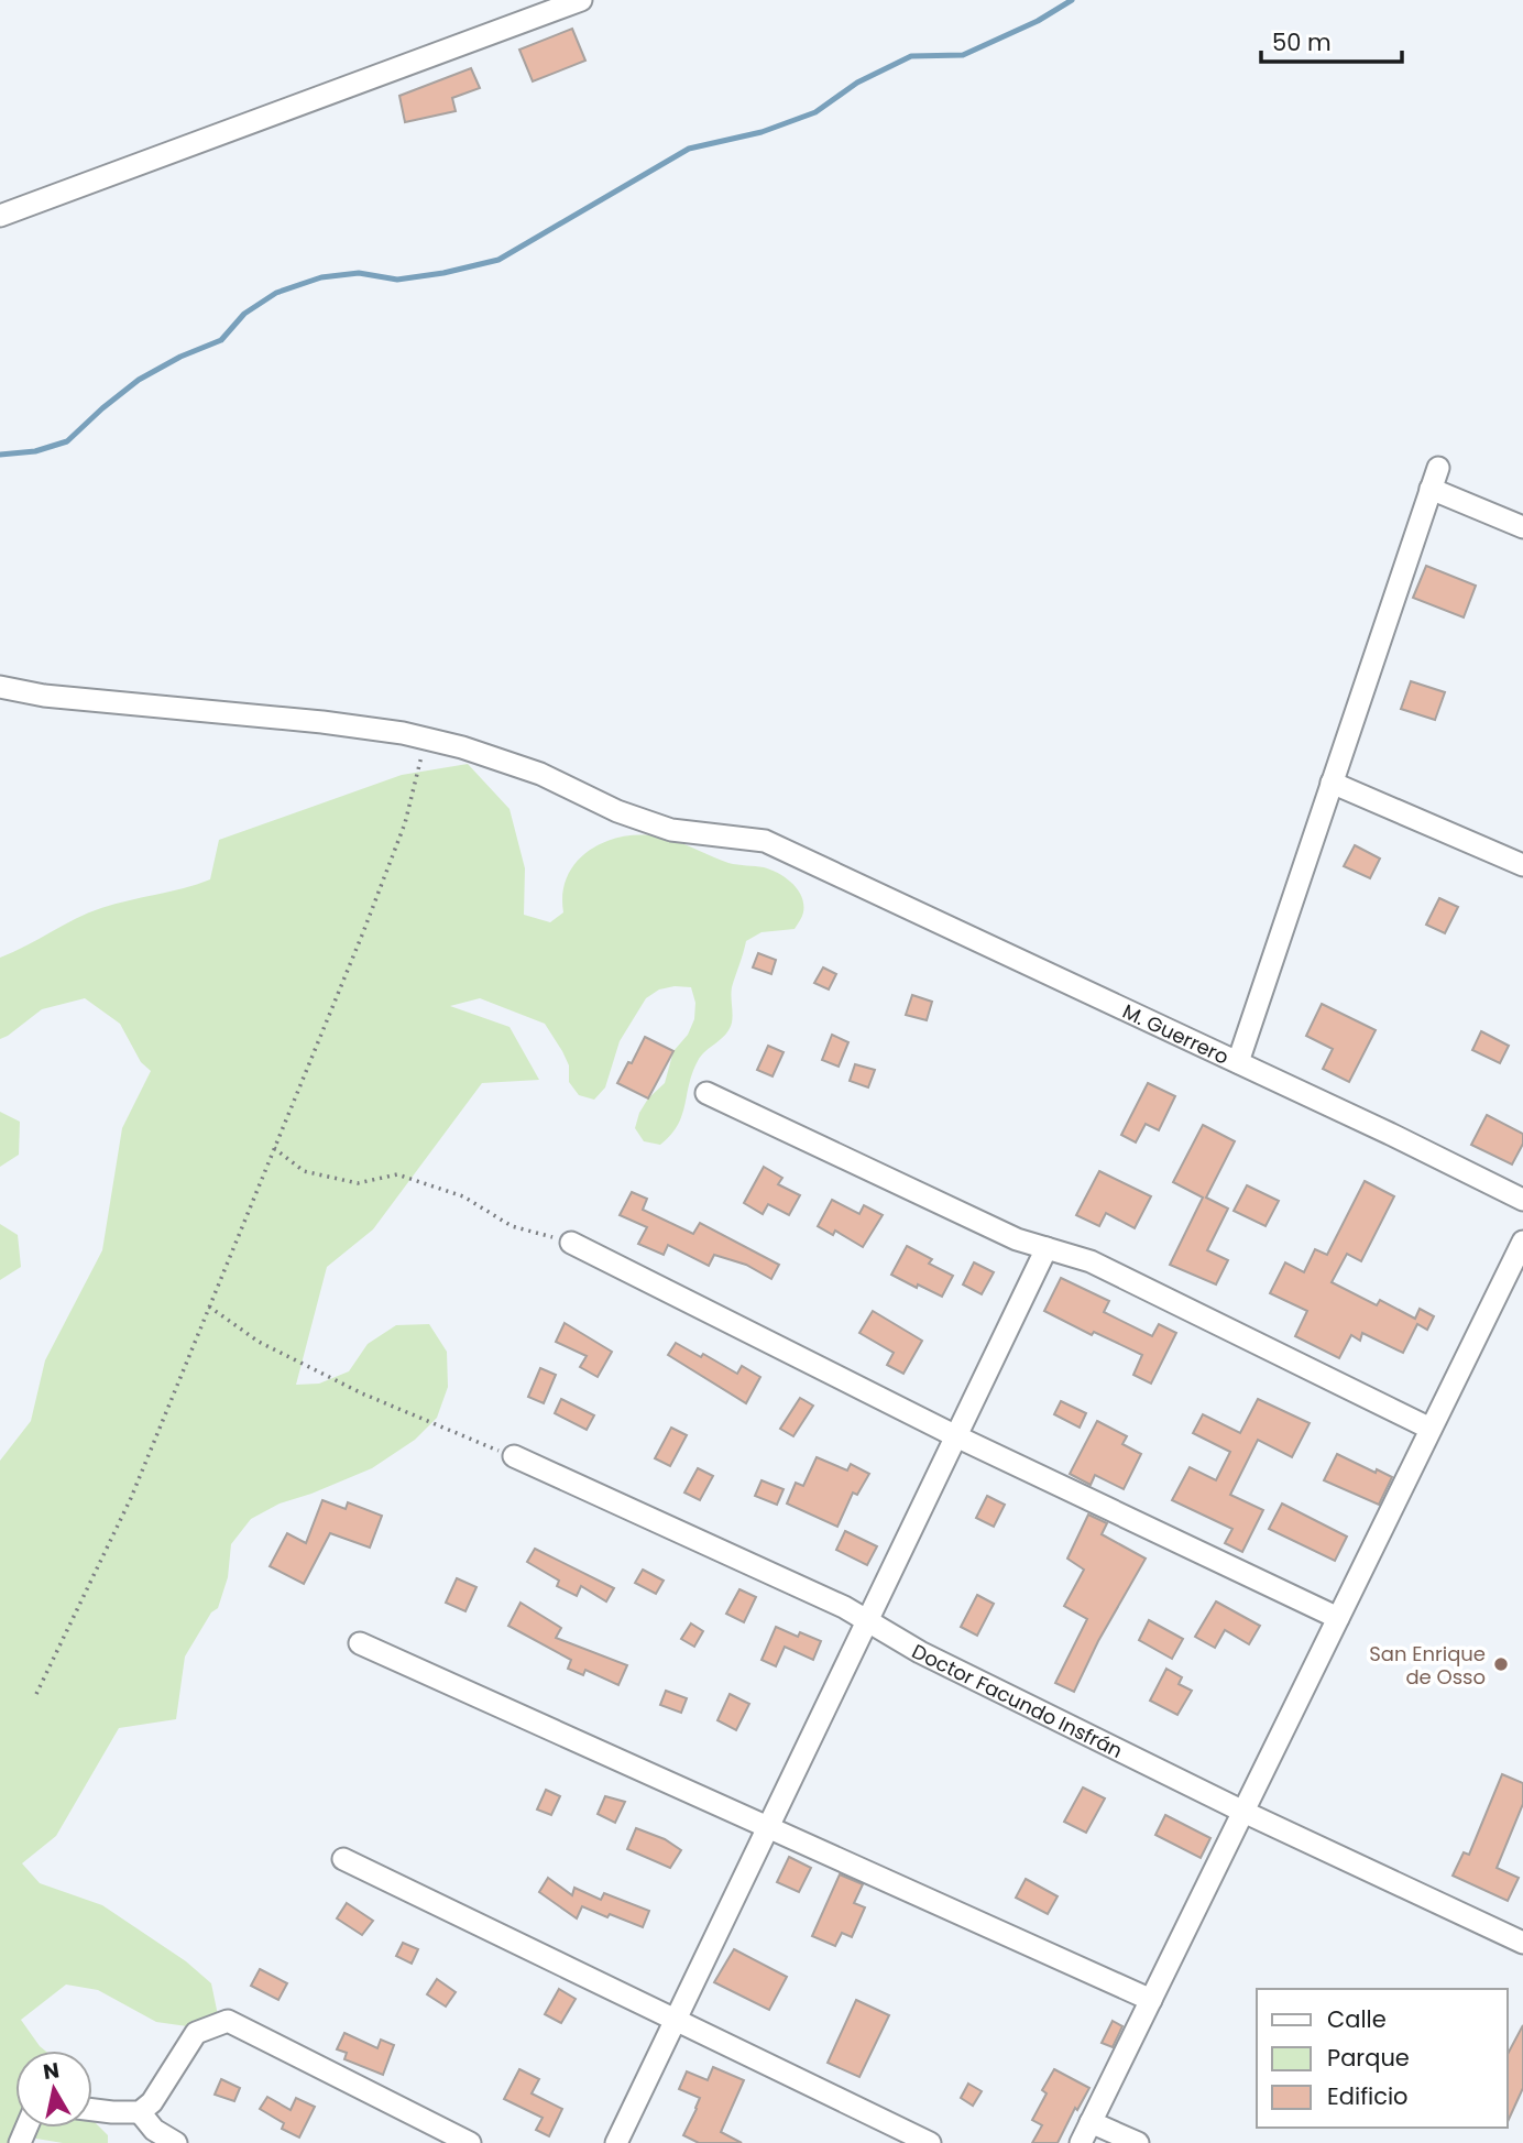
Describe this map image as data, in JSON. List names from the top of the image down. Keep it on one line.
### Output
{"streets":{"street":["M. Guerrero","Doctor Facundo Insfrán"]},"places":["San Enrique de Osso"],"legend":["Calle","Parque","Edificio"],"scale_bar":"50 m","north":"top"}
